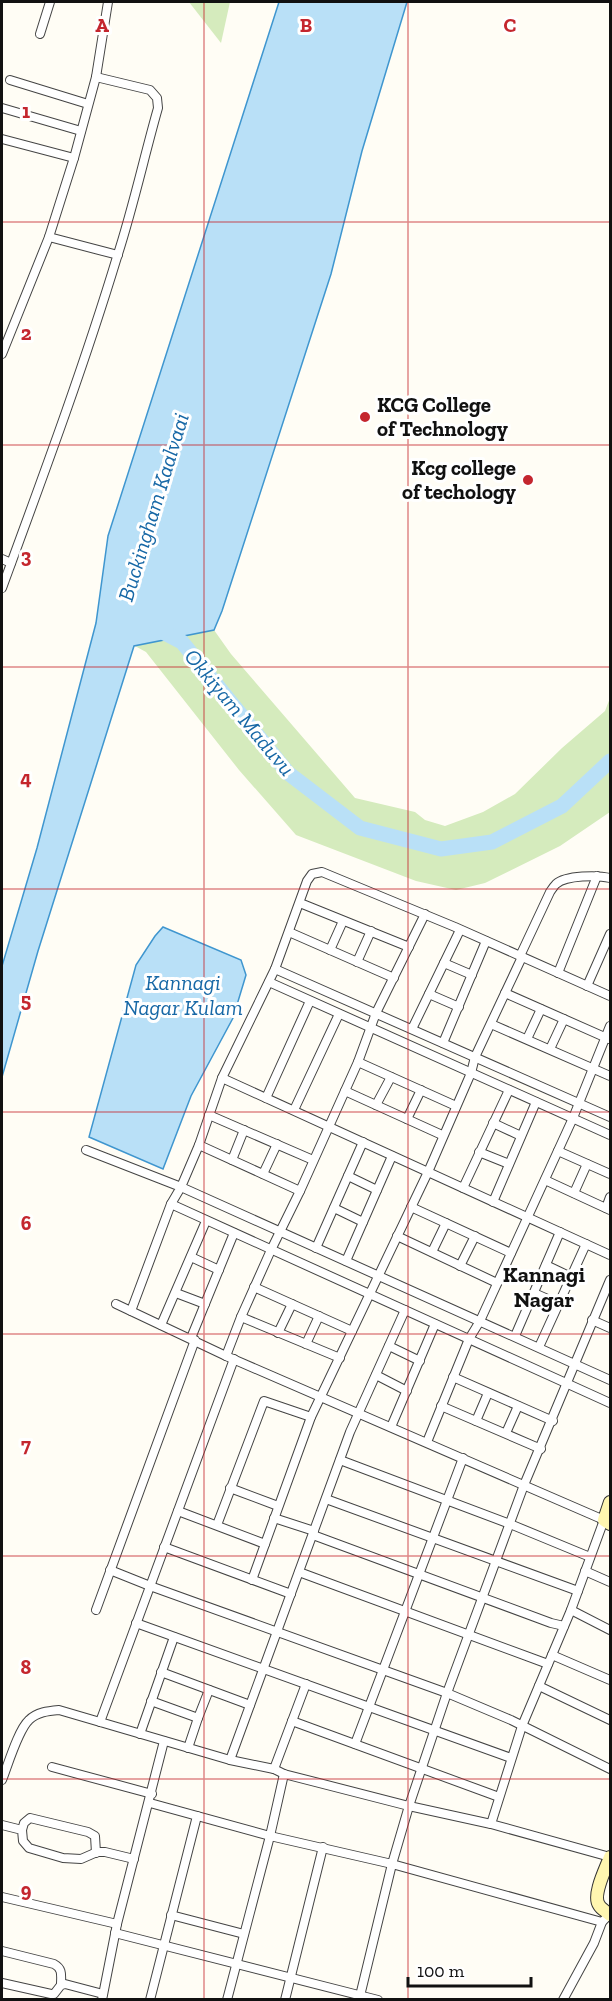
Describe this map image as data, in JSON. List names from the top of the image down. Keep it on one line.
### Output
{"districts":["Kannagi Nagar"],"water":["Buckingham Kaalvaai","Okkiyam Maduvu","Kannagi Nagar Kulam"],"places":["KCG College of Technology","Kcg college of techology"],"scale_bar":"100 m","grid":{"columns":["A","B","C"],"rows":["1","2","3","4","5","6","7","8","9"]}}
